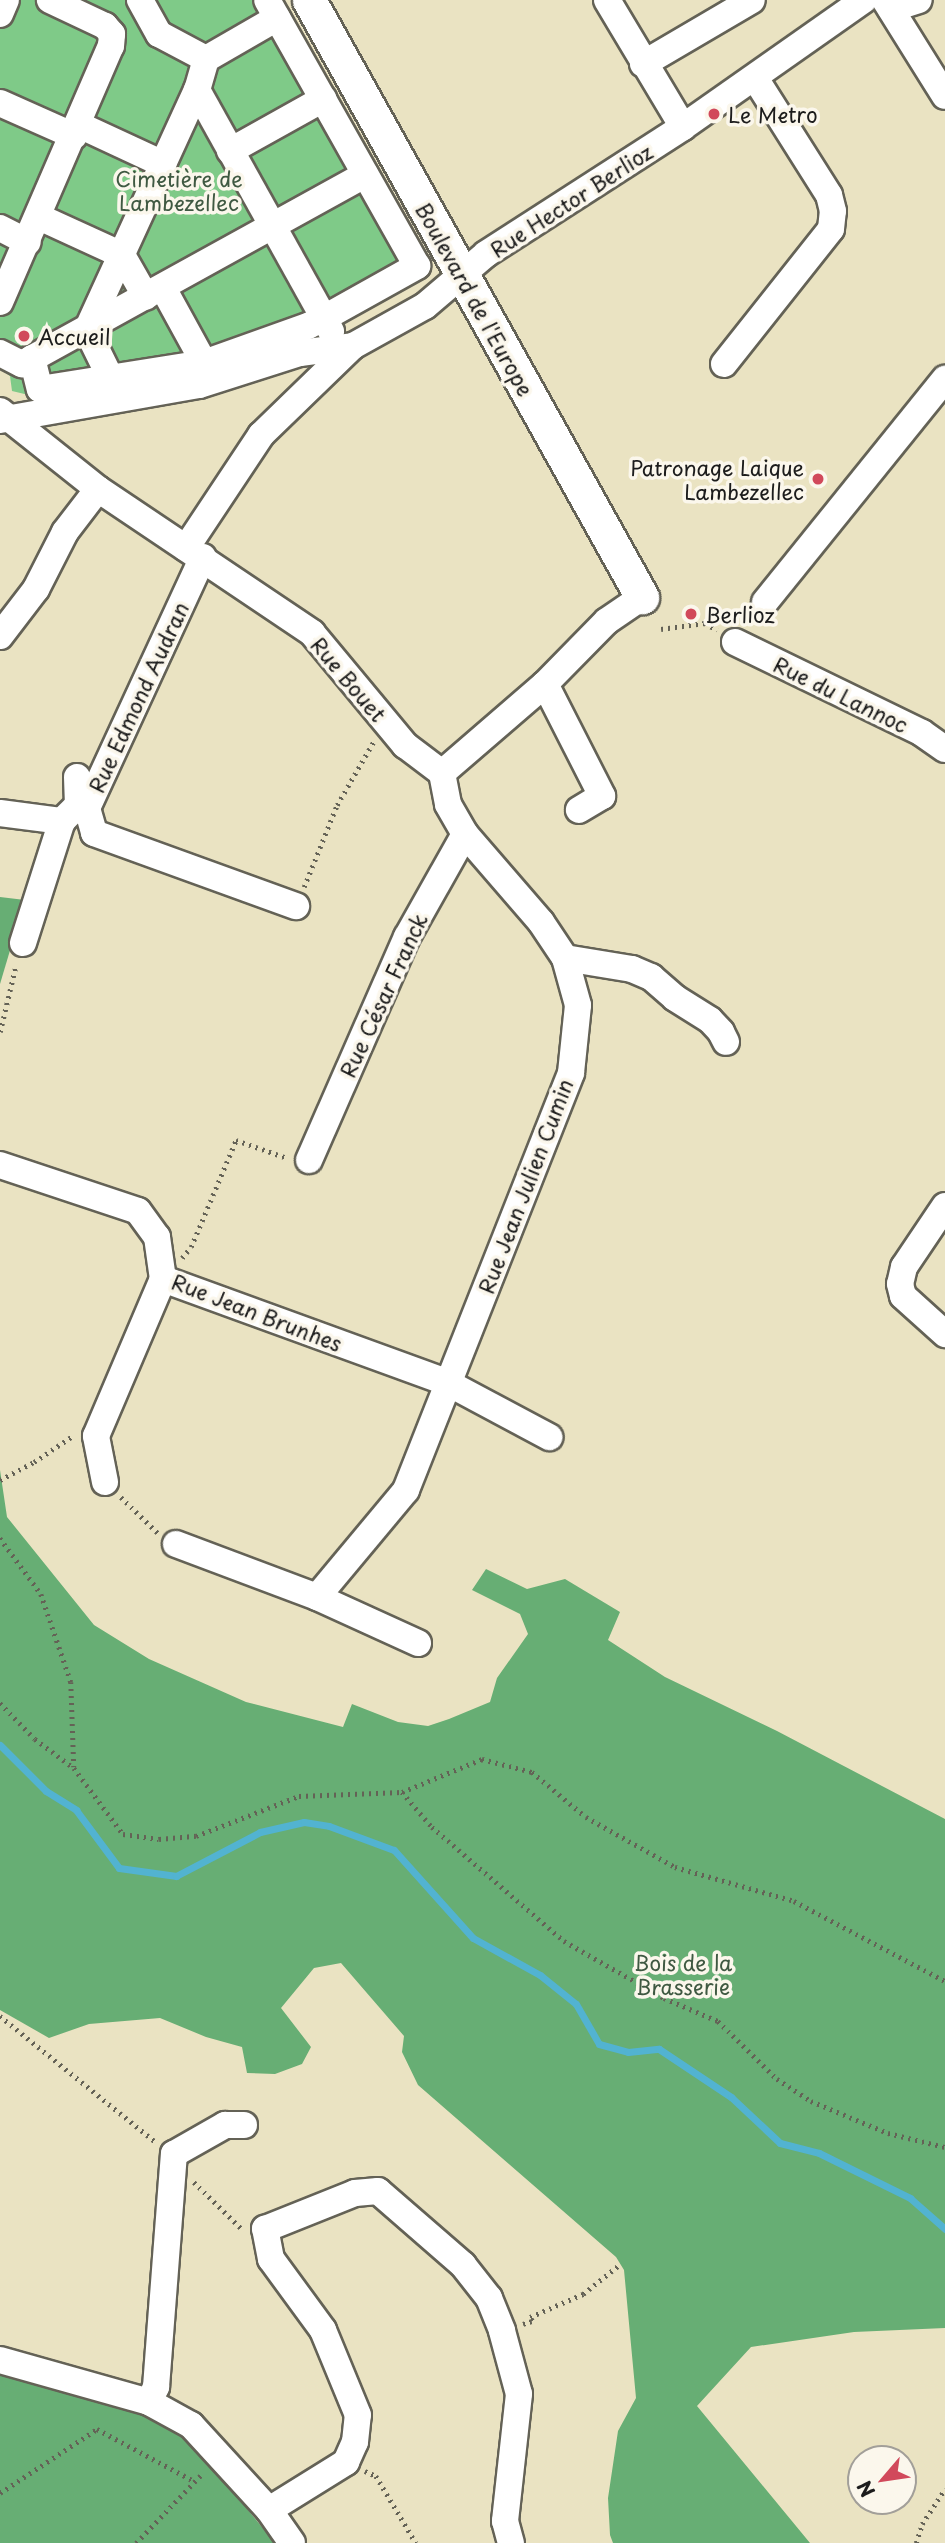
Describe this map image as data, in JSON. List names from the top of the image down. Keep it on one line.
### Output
{"streets":{"main road":["Boulevard de l'Europe"],"street":["Rue Hector Berlioz","Rue Bouet","Rue du Lannoc","Rue Edmond Audran","Rue César Franck","Rue Jean Julien Cumin","Rue Jean Brunhes"]},"crossings":[["Rue Hector Berlioz","Boulevard de l'Europe"],["Rue Hector Berlioz","Rue Edmond Audran"],["Rue Bouet","Rue Edmond Audran"],["Rue Bouet","Rue Jean Julien Cumin"],["Rue César Franck","Rue Jean Julien Cumin"],["Rue Jean Julien Cumin","Rue Jean Brunhes"]],"parks":["Cimetière de Lambezellec","Bois de la Brasserie"],"places":["Le Metro","Accueil","Patronage Laique Lambezellec","Berlioz"],"north":"bottom left"}
